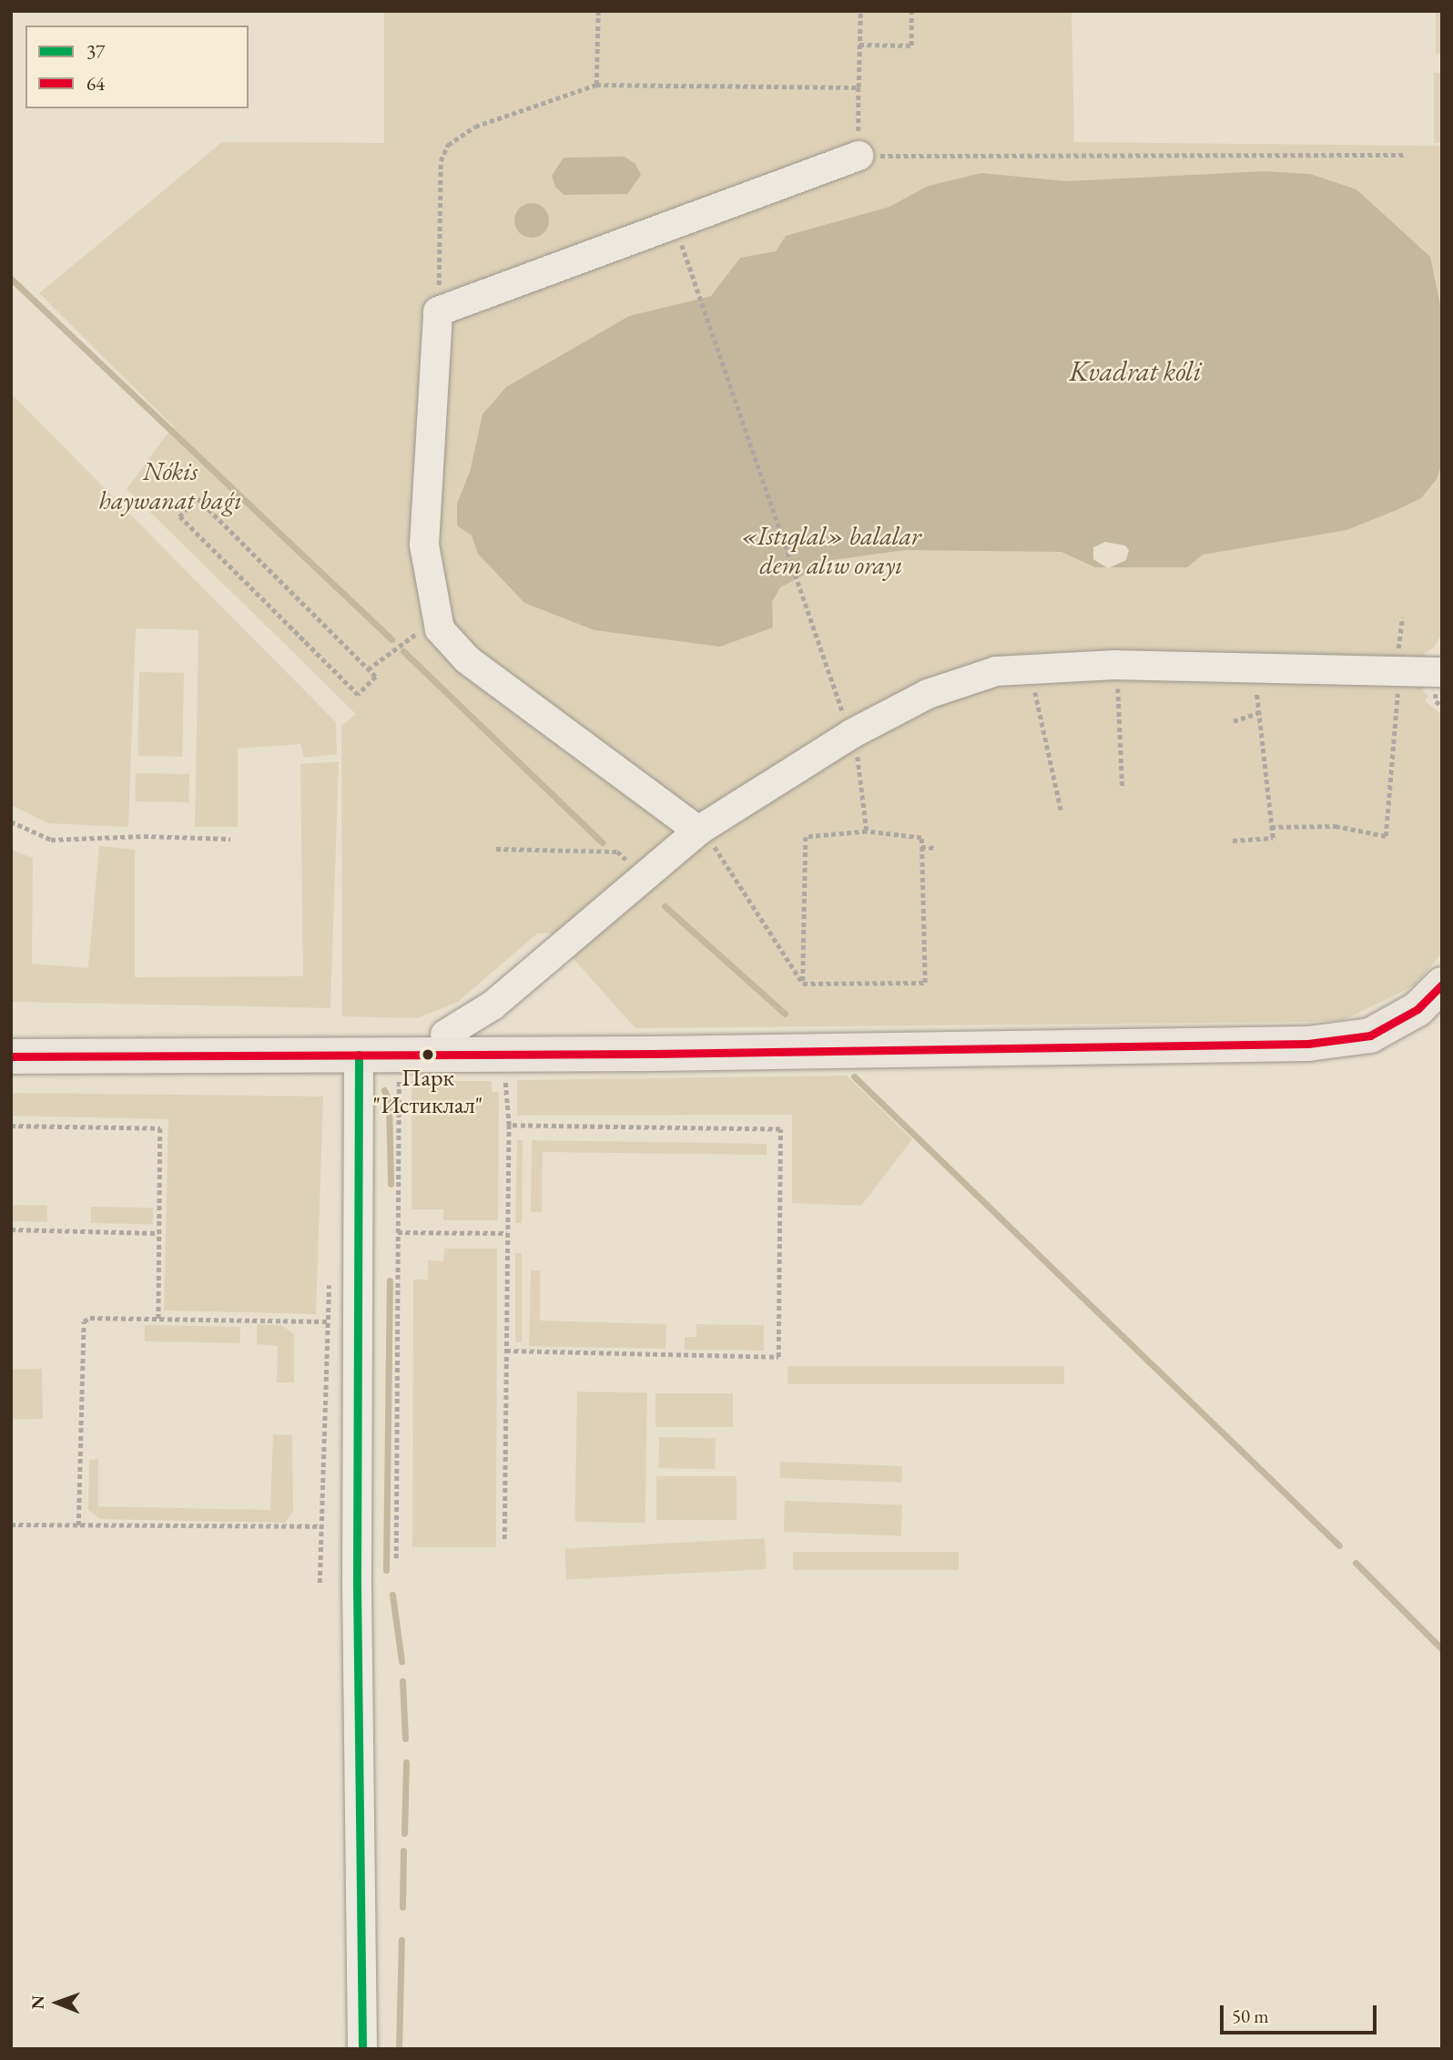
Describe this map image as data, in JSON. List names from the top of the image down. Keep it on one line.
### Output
{"water":["Kvadrat kóli"],"parks":["Nókis haywanat baǵı","«Istıqlal» balalar dem alıw orayı"],"places":["Парк \"Истиклал\""],"lines":["transit line 64","transit line 37"],"legend":["37","64"],"scale_bar":"50 m","north":"left"}
